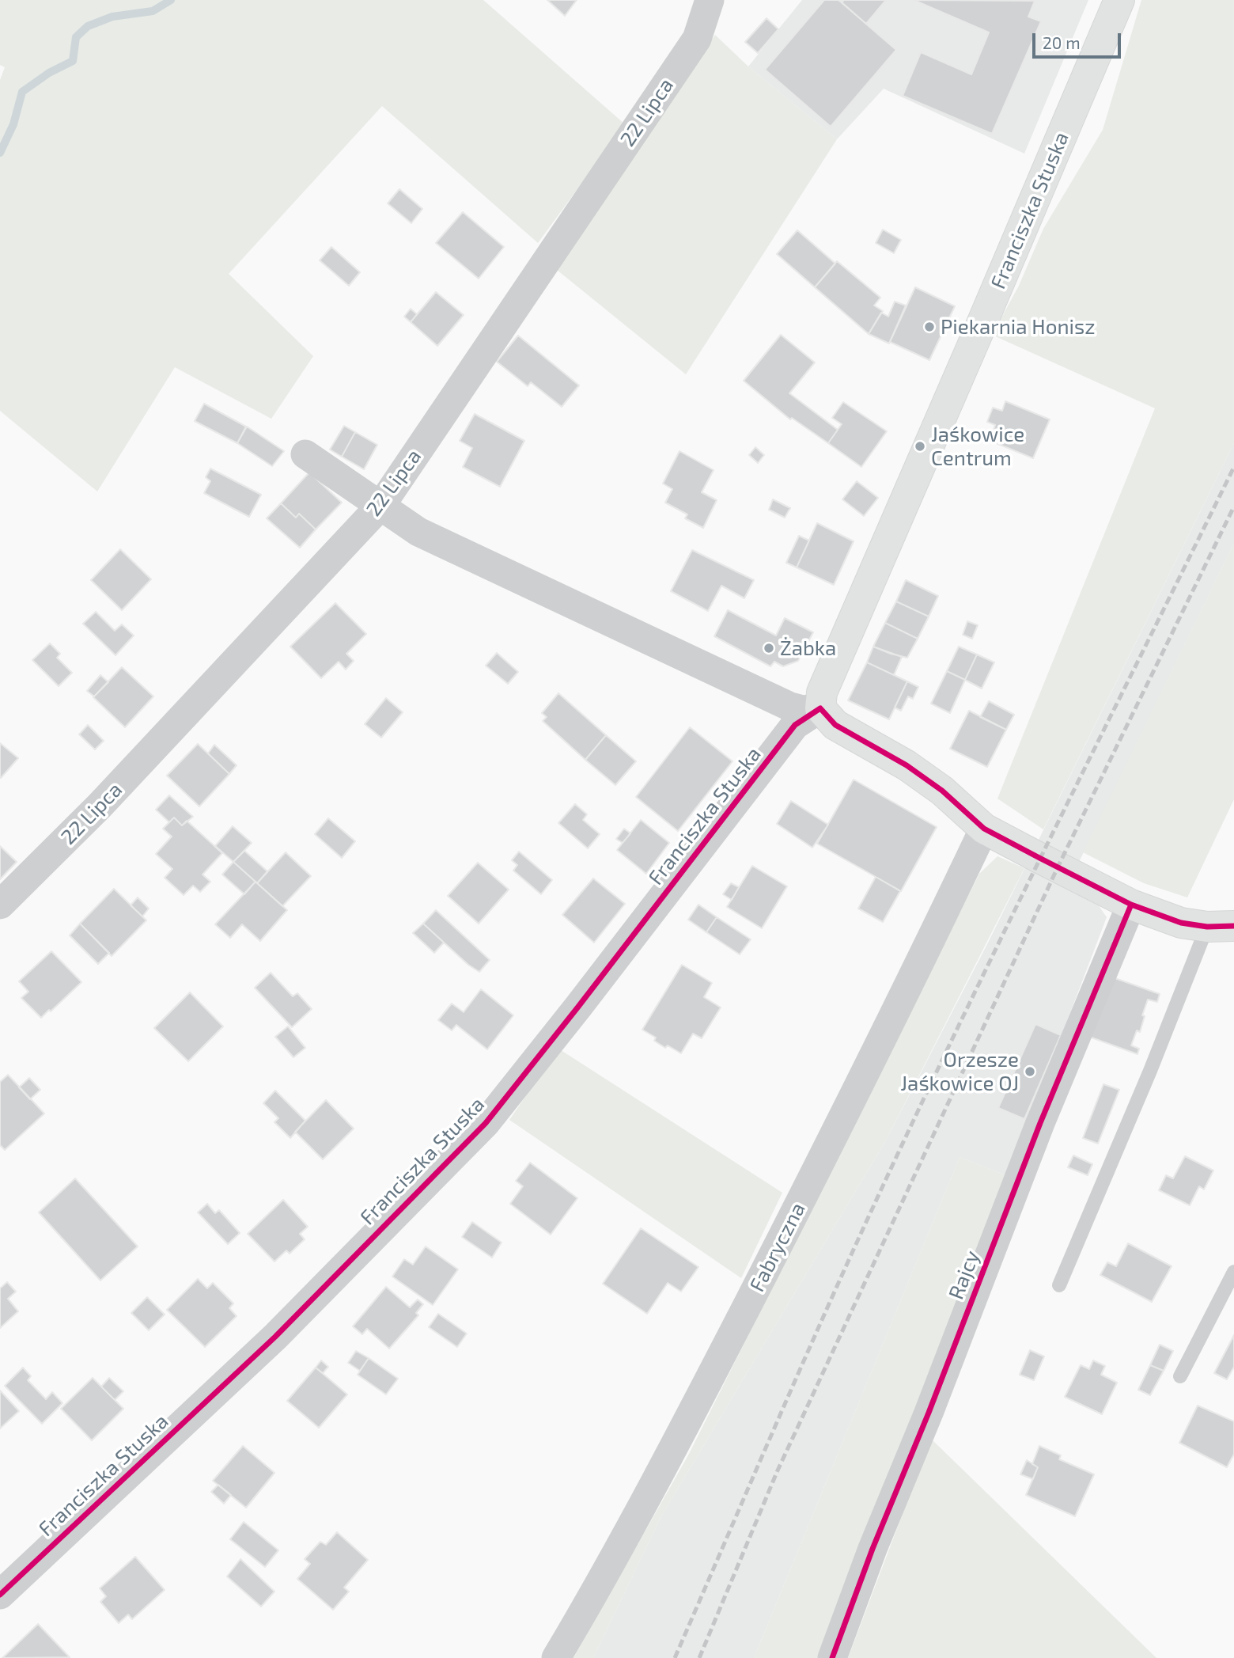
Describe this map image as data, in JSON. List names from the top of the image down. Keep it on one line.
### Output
{"streets":{"street":["22 Lipca","Franciszka Stuska","Fabryczna","Rajcy"]},"places":["Piekarnia Honisz","Jaśkowice Centrum","Żabka","Orzesze Jaśkowice OJ"],"scale_bar":"20 m"}
